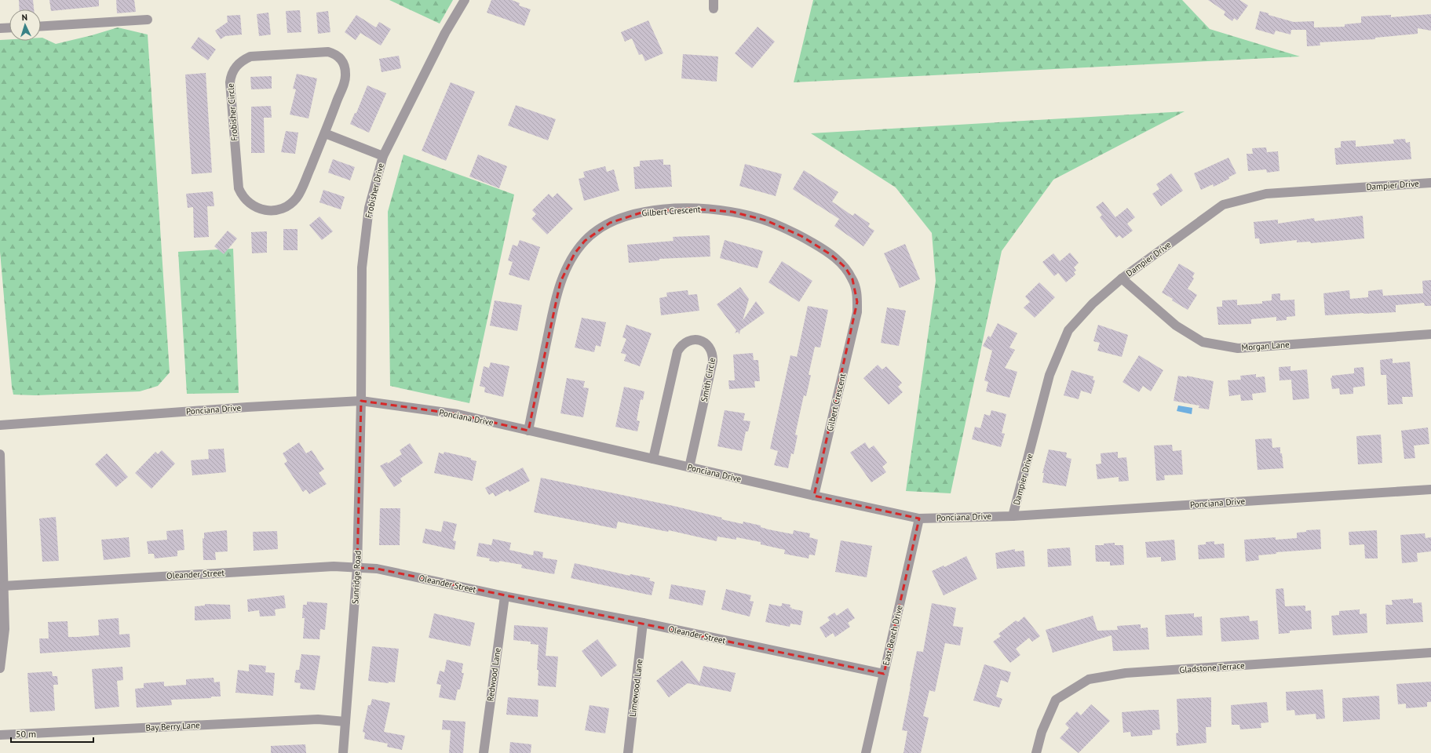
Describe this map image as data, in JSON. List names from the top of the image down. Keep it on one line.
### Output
{"streets":{"street":["Frobisher Circle","Dampier Drive","Frobisher Drive","Gilbert Crescent","Morgan Lane","Smith Circle","Ponciana Drive","Oleander Street","Sunridge Road","East Beach Drive","Gladstone Terrace","Redwood Lane","Limewood Lane","Bay Berry Lane"]},"crossings":[["Dampier Drive","Morgan Lane"],["Dampier Drive","Ponciana Drive"],["Frobisher Drive","Ponciana Drive"],["Frobisher Drive","Sunridge Road"],["Gilbert Crescent","Ponciana Drive"],["Smith Circle","Ponciana Drive"],["Ponciana Drive","Sunridge Road"],["Ponciana Drive","East Beach Drive"],["Oleander Street","Sunridge Road"],["Oleander Street","East Beach Drive"],["Oleander Street","Redwood Lane"],["Oleander Street","Limewood Lane"],["Sunridge Road","Bay Berry Lane"]],"scale_bar":"50 m","north":"top"}
